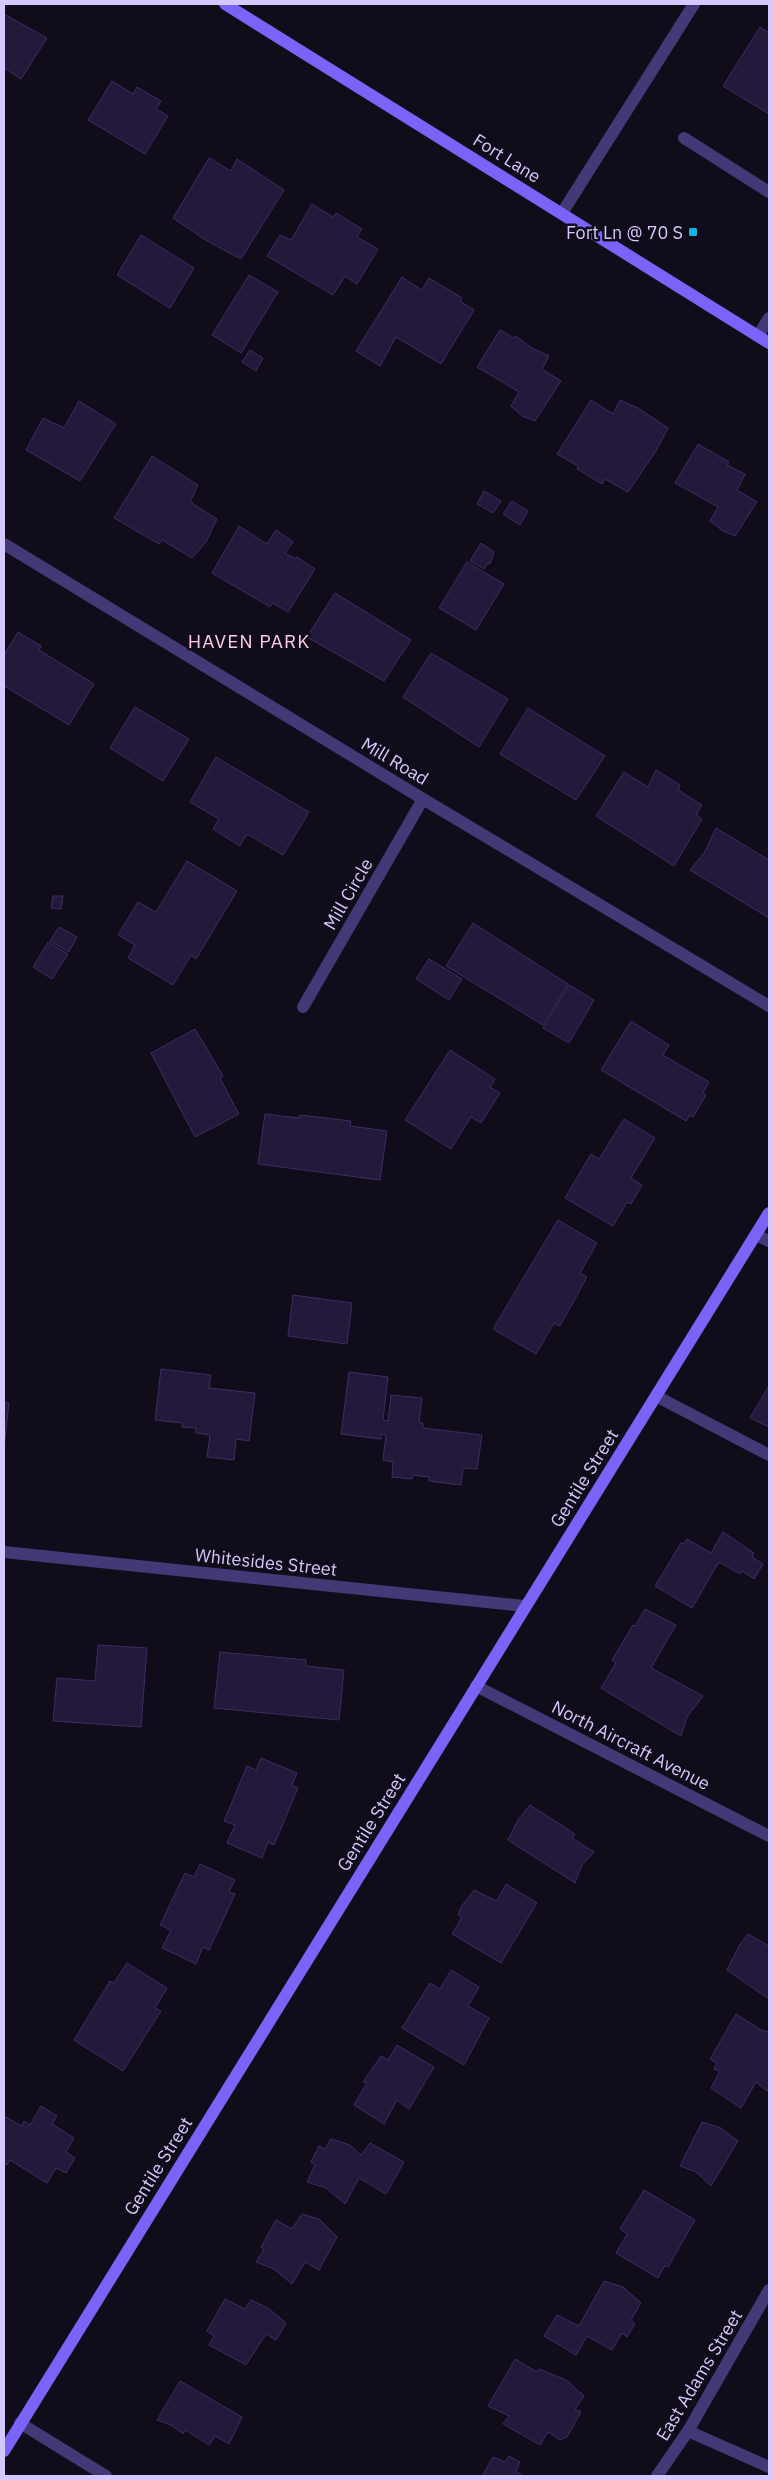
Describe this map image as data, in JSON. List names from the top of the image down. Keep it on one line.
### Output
{"streets":{"main road":["Fort Lane","Gentile Street"],"street":["Mill Road","Mill Circle","Whitesides Street","North Aircraft Avenue","East Adams Street"]},"crossings":[["Mill Road","Mill Circle"],["Gentile Street","Whitesides Street"],["Gentile Street","North Aircraft Avenue"]],"districts":["HAVEN PARK"],"places":{"transit":["Fort Ln @ 70 S"]}}
